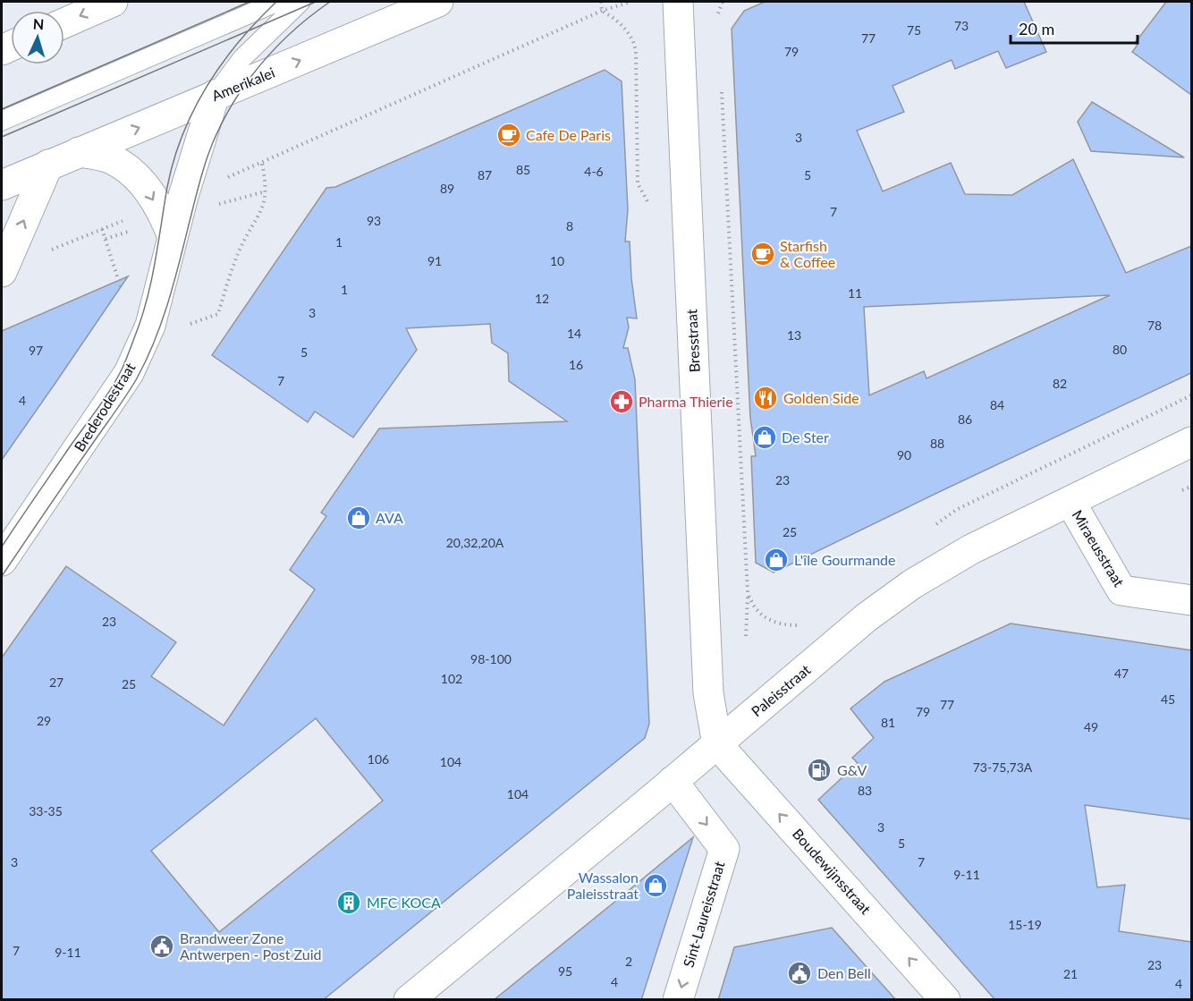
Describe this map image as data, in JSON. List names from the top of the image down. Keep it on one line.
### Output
{"streets":{"street":["Amerikalei","Bresstraat","Brederodestraat","Miraeusstraat","Paleisstraat","Boudewijnsstraat","Sint-Laureisstraat"]},"crossings":[["Amerikalei","Brederodestraat"],["Bresstraat","Paleisstraat"],["Bresstraat","Boudewijnsstraat"],["Miraeusstraat","Paleisstraat"],["Paleisstraat","Boudewijnsstraat"],["Paleisstraat","Sint-Laureisstraat"]],"one_way":["Amerikalei","Boudewijnsstraat","Sint-Laureisstraat"],"places":{"cafe":["Cafe De Paris","Starfish & Coffee"],"restaurant":["Golden Side"],"pharmacy":["Pharma Thierie"],"shop":["De Ster","AVA","L'île Gourmande","Wassalon Paleisstraat"],"fuel station":["G&V"],"building":["MFC KOCA"],"public building":["Brandweer Zone Antwerpen - Post Zuid","Den Bell"]},"house_numbers":["73","75","77","79","3","85","4-6","87","5","89","7","93","8","1","91","10","1","11","12","3","78","14","13","80","97","5","16","7","82","4","84","86","88","90","23","25","20,32,20A","23","98-100","47","102","27","25","45","77","79","29","81","49","106","104","73-75,73A","83","104","33-35","3","5","3","7","9-11","15-19","7","9-11","2","23","95","21","4","4"],"scale_bar":"20 m","north":"top"}
